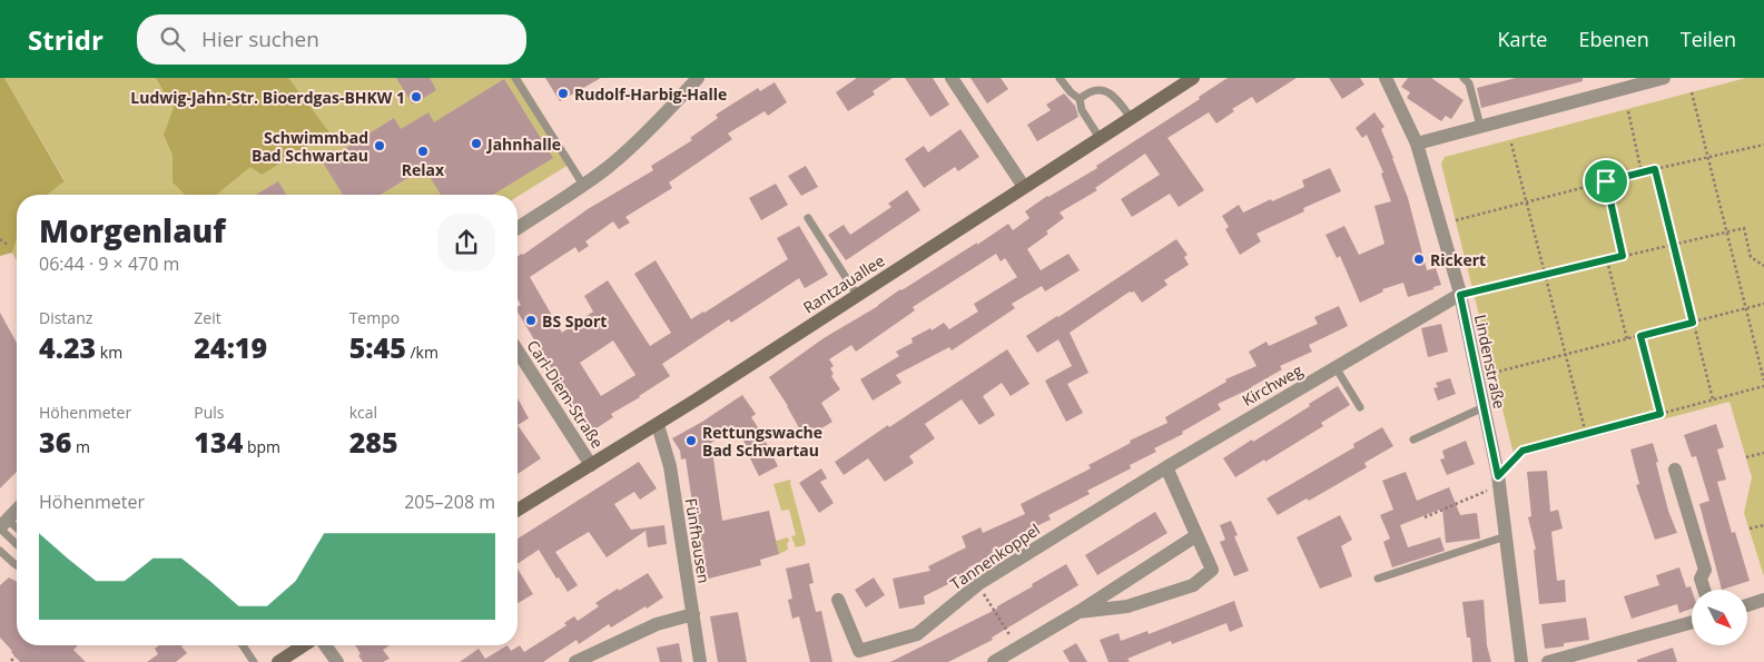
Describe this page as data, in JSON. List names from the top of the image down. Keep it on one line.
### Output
{"streets":{"main road":["Rantzauallee"],"street":["Lindenstraße","Kirchweg","Carl-Diem-Straße","Fünfhausen","Tannenkoppel"]},"crossings":[["Rantzauallee","Carl-Diem-Straße"],["Rantzauallee","Fünfhausen"],["Lindenstraße","Kirchweg"],["Kirchweg","Tannenkoppel"]],"places":["Rudolf-Harbig-Halle","Ludwig-Jahn-Str. Bioerdgas-BHKW 1","Jahnhalle","Schwimmbad Bad Schwartau","Relax","Rickert","BS Sport","Rettungswache Bad Schwartau"],"north":"bottom right","page":{"header":"Stridr","search":"Hier suchen","nav":["Karte","Ebenen","Teilen"],"heading":["Morgenlauf","06:44 · 9 × 470 m"],"stats":[["Distanz","4.23 km"],["Zeit","24:19"],["Tempo","5:45 /km"],["Höhenmeter","36 m"],["Puls","134 bpm"],["kcal","285"]],"chart":["Höhenmeter","205–208 m"]}}
